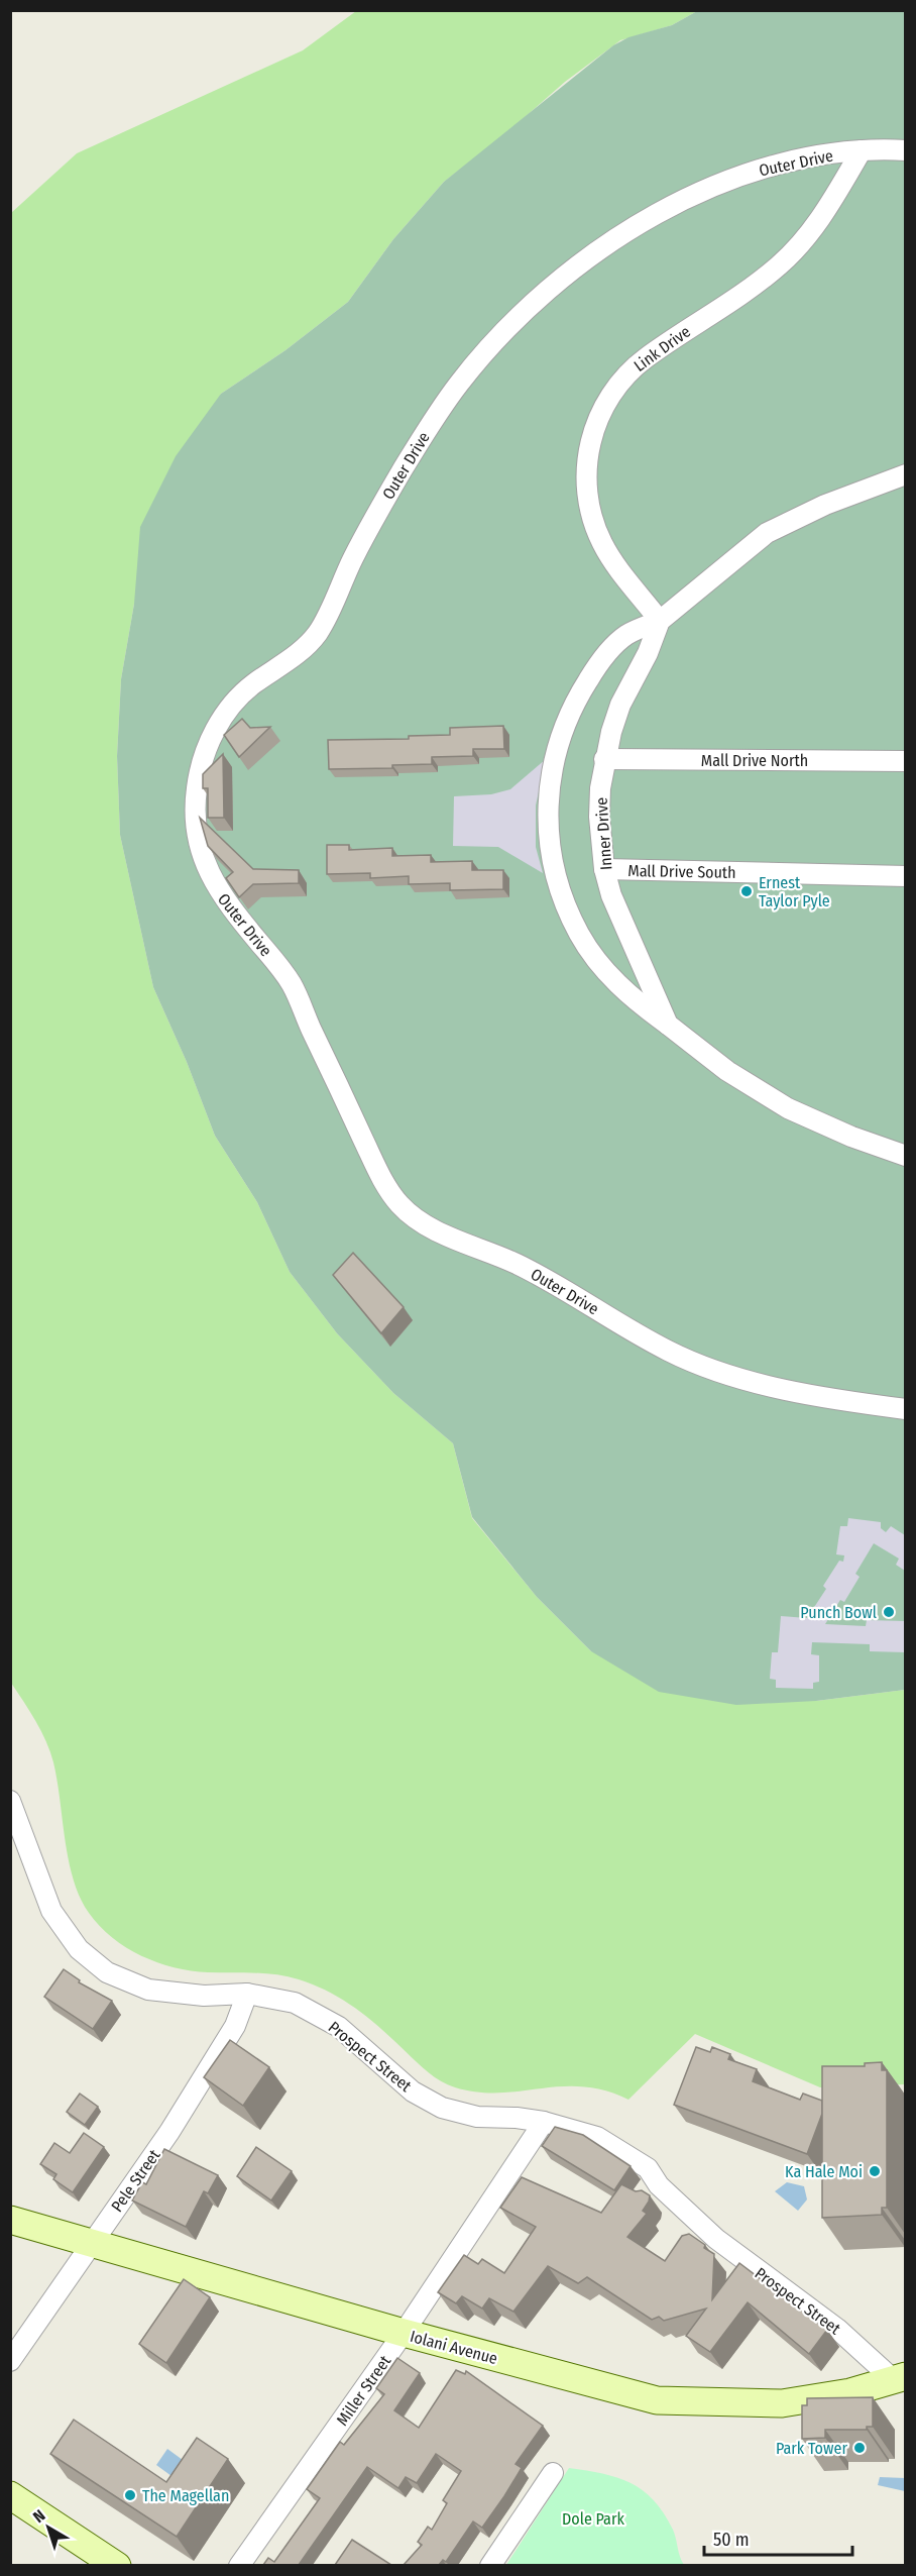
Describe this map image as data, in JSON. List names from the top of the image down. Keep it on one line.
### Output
{"streets":{"main road":["Iolani Avenue"],"street":["Outer Drive","Link Drive","Mall Drive North","Inner Drive","Mall Drive South","Prospect Street","Pele Street","Miller Street"]},"crossings":[["Outer Drive","Link Drive"],["Link Drive","Inner Drive"],["Mall Drive North","Inner Drive"],["Inner Drive","Mall Drive South"],["Prospect Street","Pele Street"],["Prospect Street","Iolani Avenue"],["Prospect Street","Miller Street"],["Pele Street","Iolani Avenue"],["Iolani Avenue","Miller Street"]],"parks":["Dole Park"],"places":["Ernest Taylor Pyle","Punch Bowl","Ka Hale Moi","Park Tower","The Magellan"],"scale_bar":"50 m","north":"top left"}
